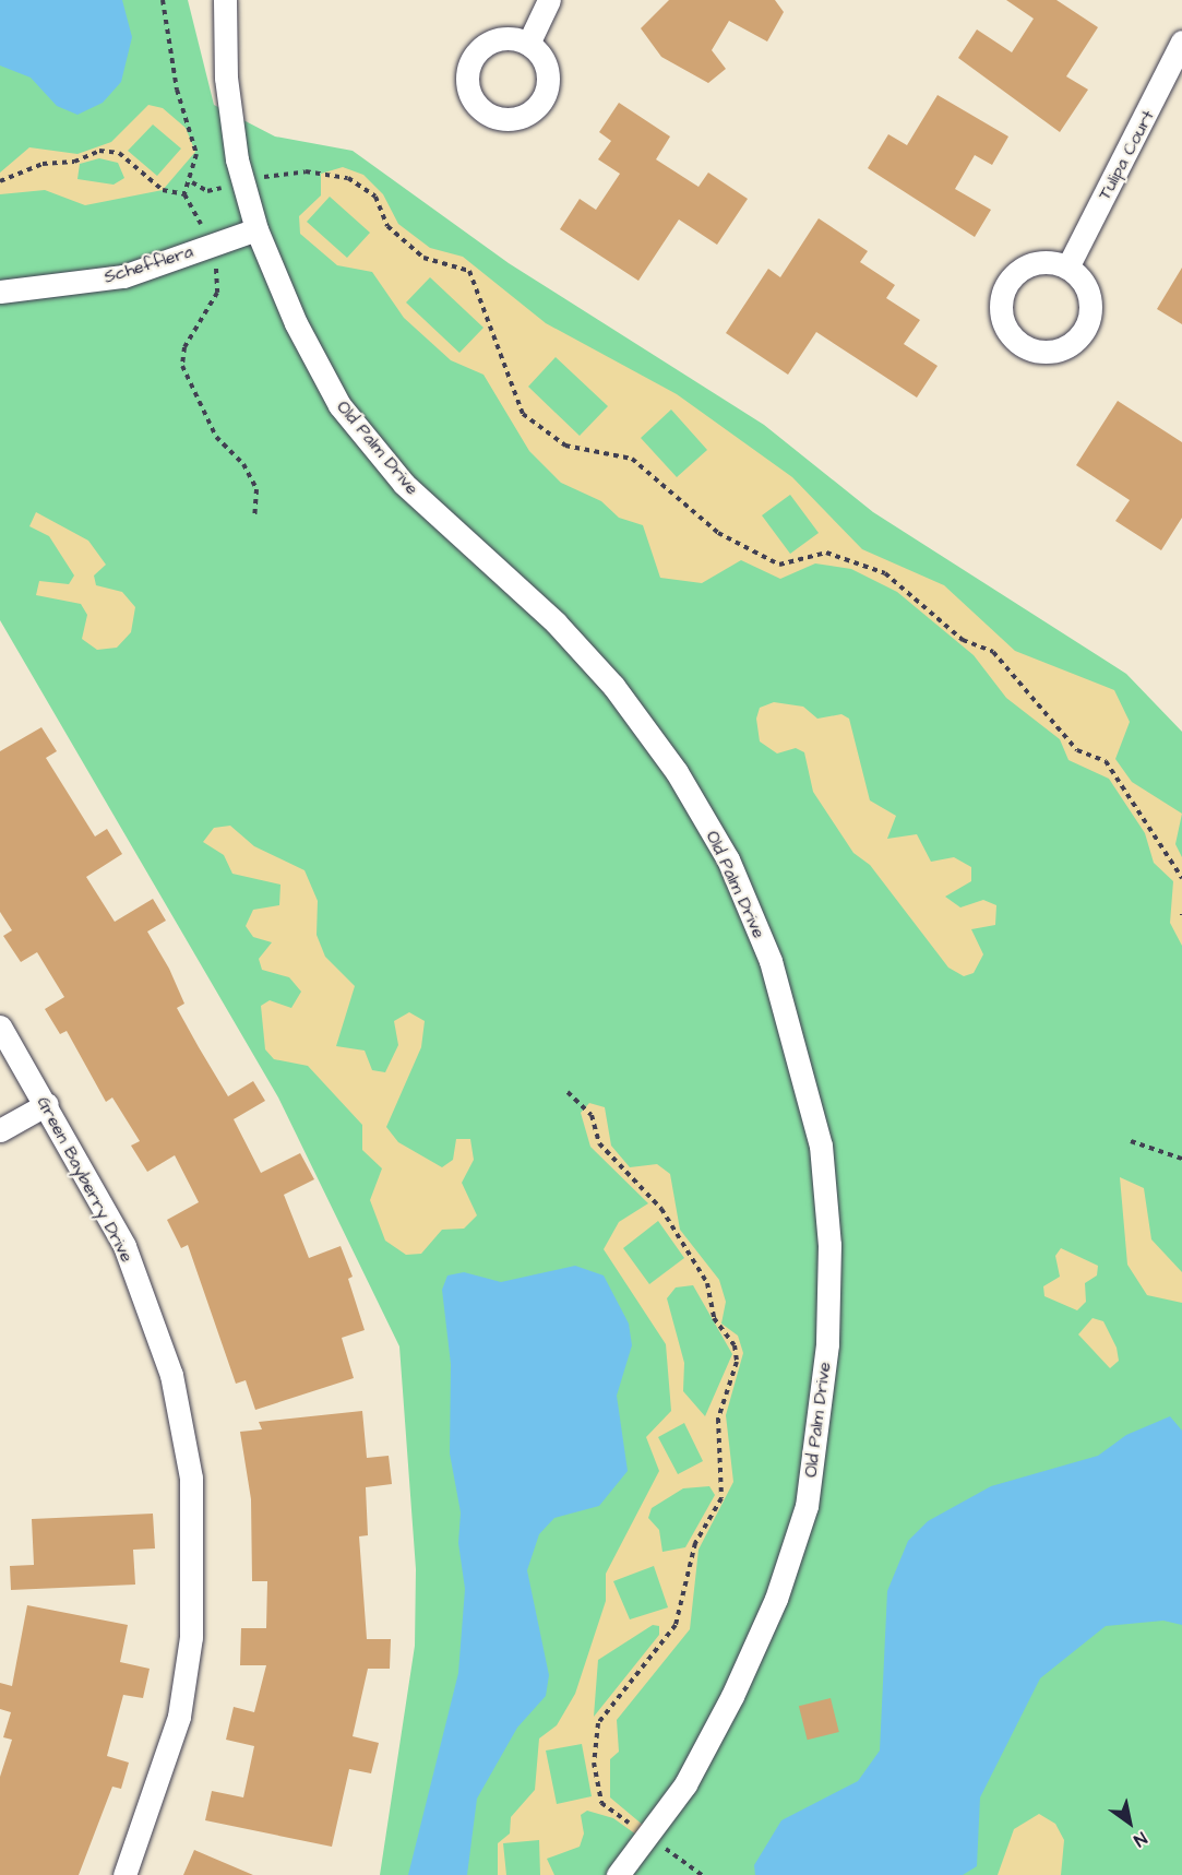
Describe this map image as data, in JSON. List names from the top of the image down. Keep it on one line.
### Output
{"streets":{"street":["Tulipa Court","Schefflera","Old Palm Drive","Green Bayberry Drive"]},"crossings":[["Schefflera","Old Palm Drive"]],"north":"bottom right"}
